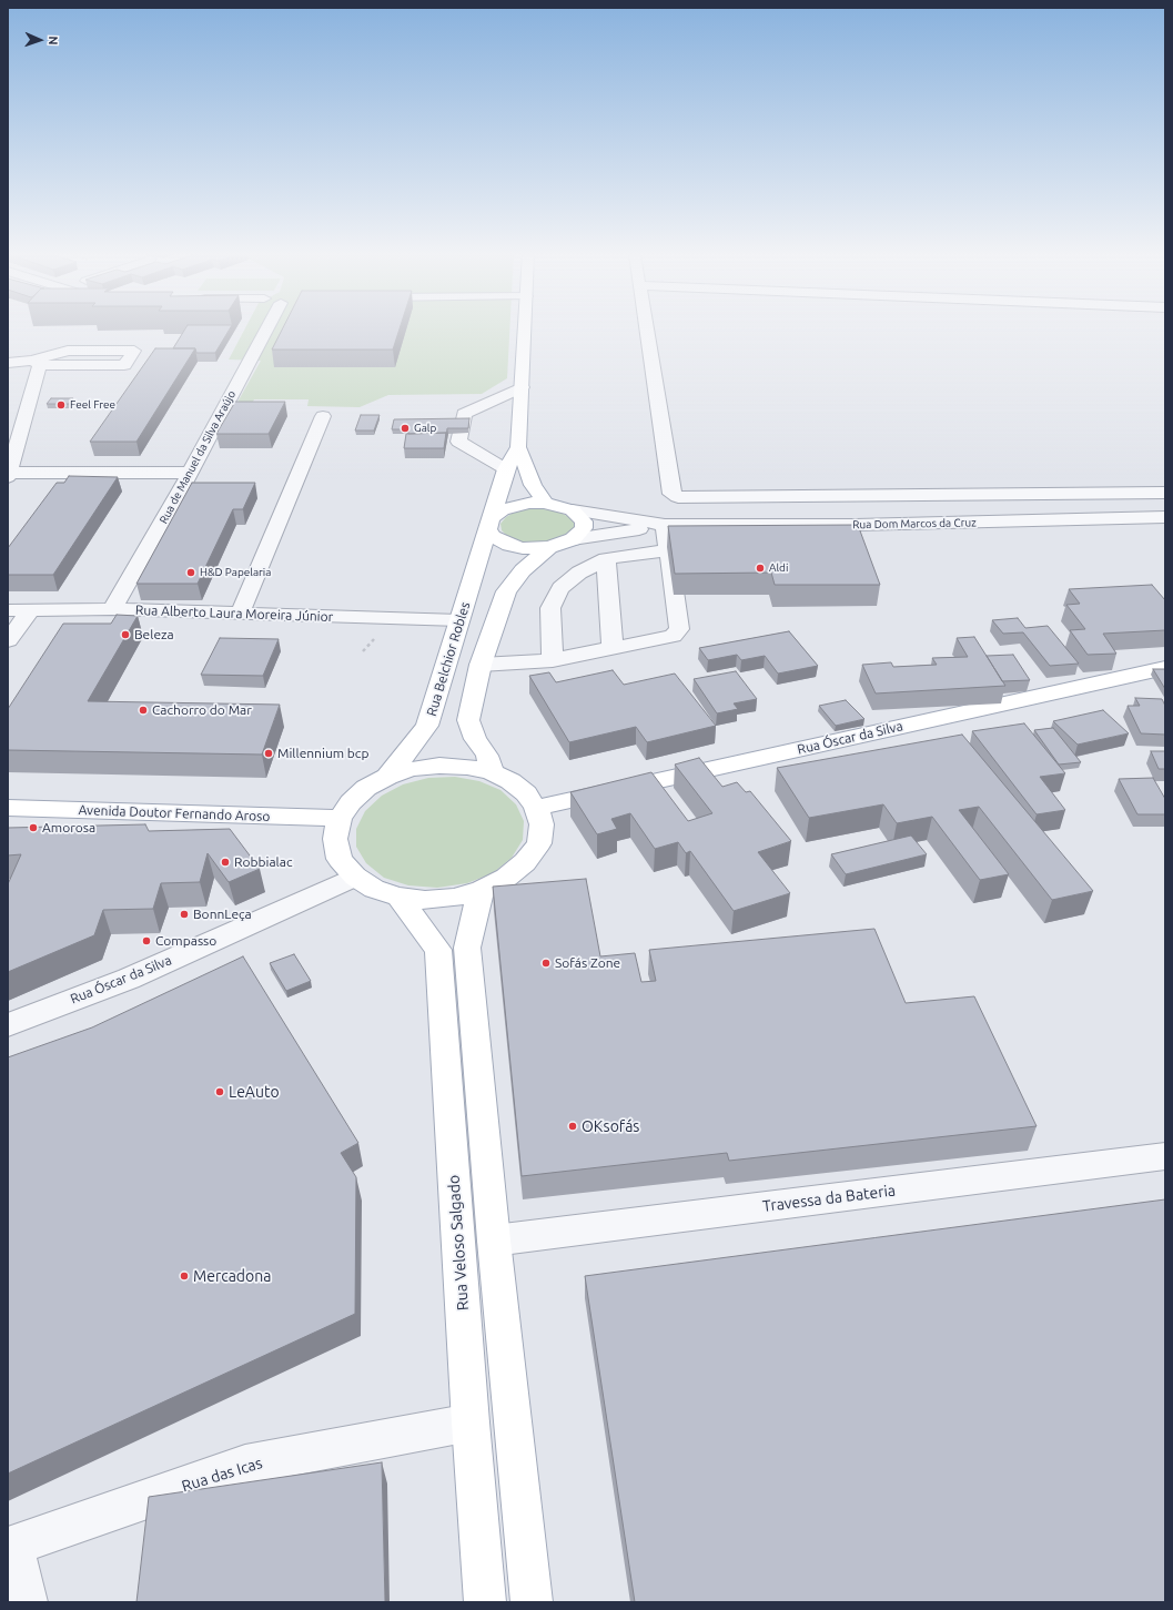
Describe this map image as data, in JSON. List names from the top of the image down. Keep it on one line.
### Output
{"streets":{"main road":["Rua Belchior Robles","Rua Óscar da Silva","Avenida Doutor Fernando Aroso","Rua Veloso Salgado"],"street":["Rua de Manuel da Silva Araújo","Rua Dom Marcos da Cruz","Rua Alberto Laura Moreira Júnior","Travessa da Bateria","Rua das Icas"]},"crossings":[["Rua de Manuel da Silva Araújo","Rua Alberto Laura Moreira Júnior"],["Rua Alberto Laura Moreira Júnior","Rua Belchior Robles"],["Rua Veloso Salgado","Rua das Icas"]],"places":["Feel Free","Galp","Aldi","H&D Papelaria","Beleza","Cachorro do Mar","Millennium bcp","Amorosa","Robbialac","BonnLeça","Compasso","Sofás Zone","LeAuto","OKsofás","Mercadona"],"north":"right"}
